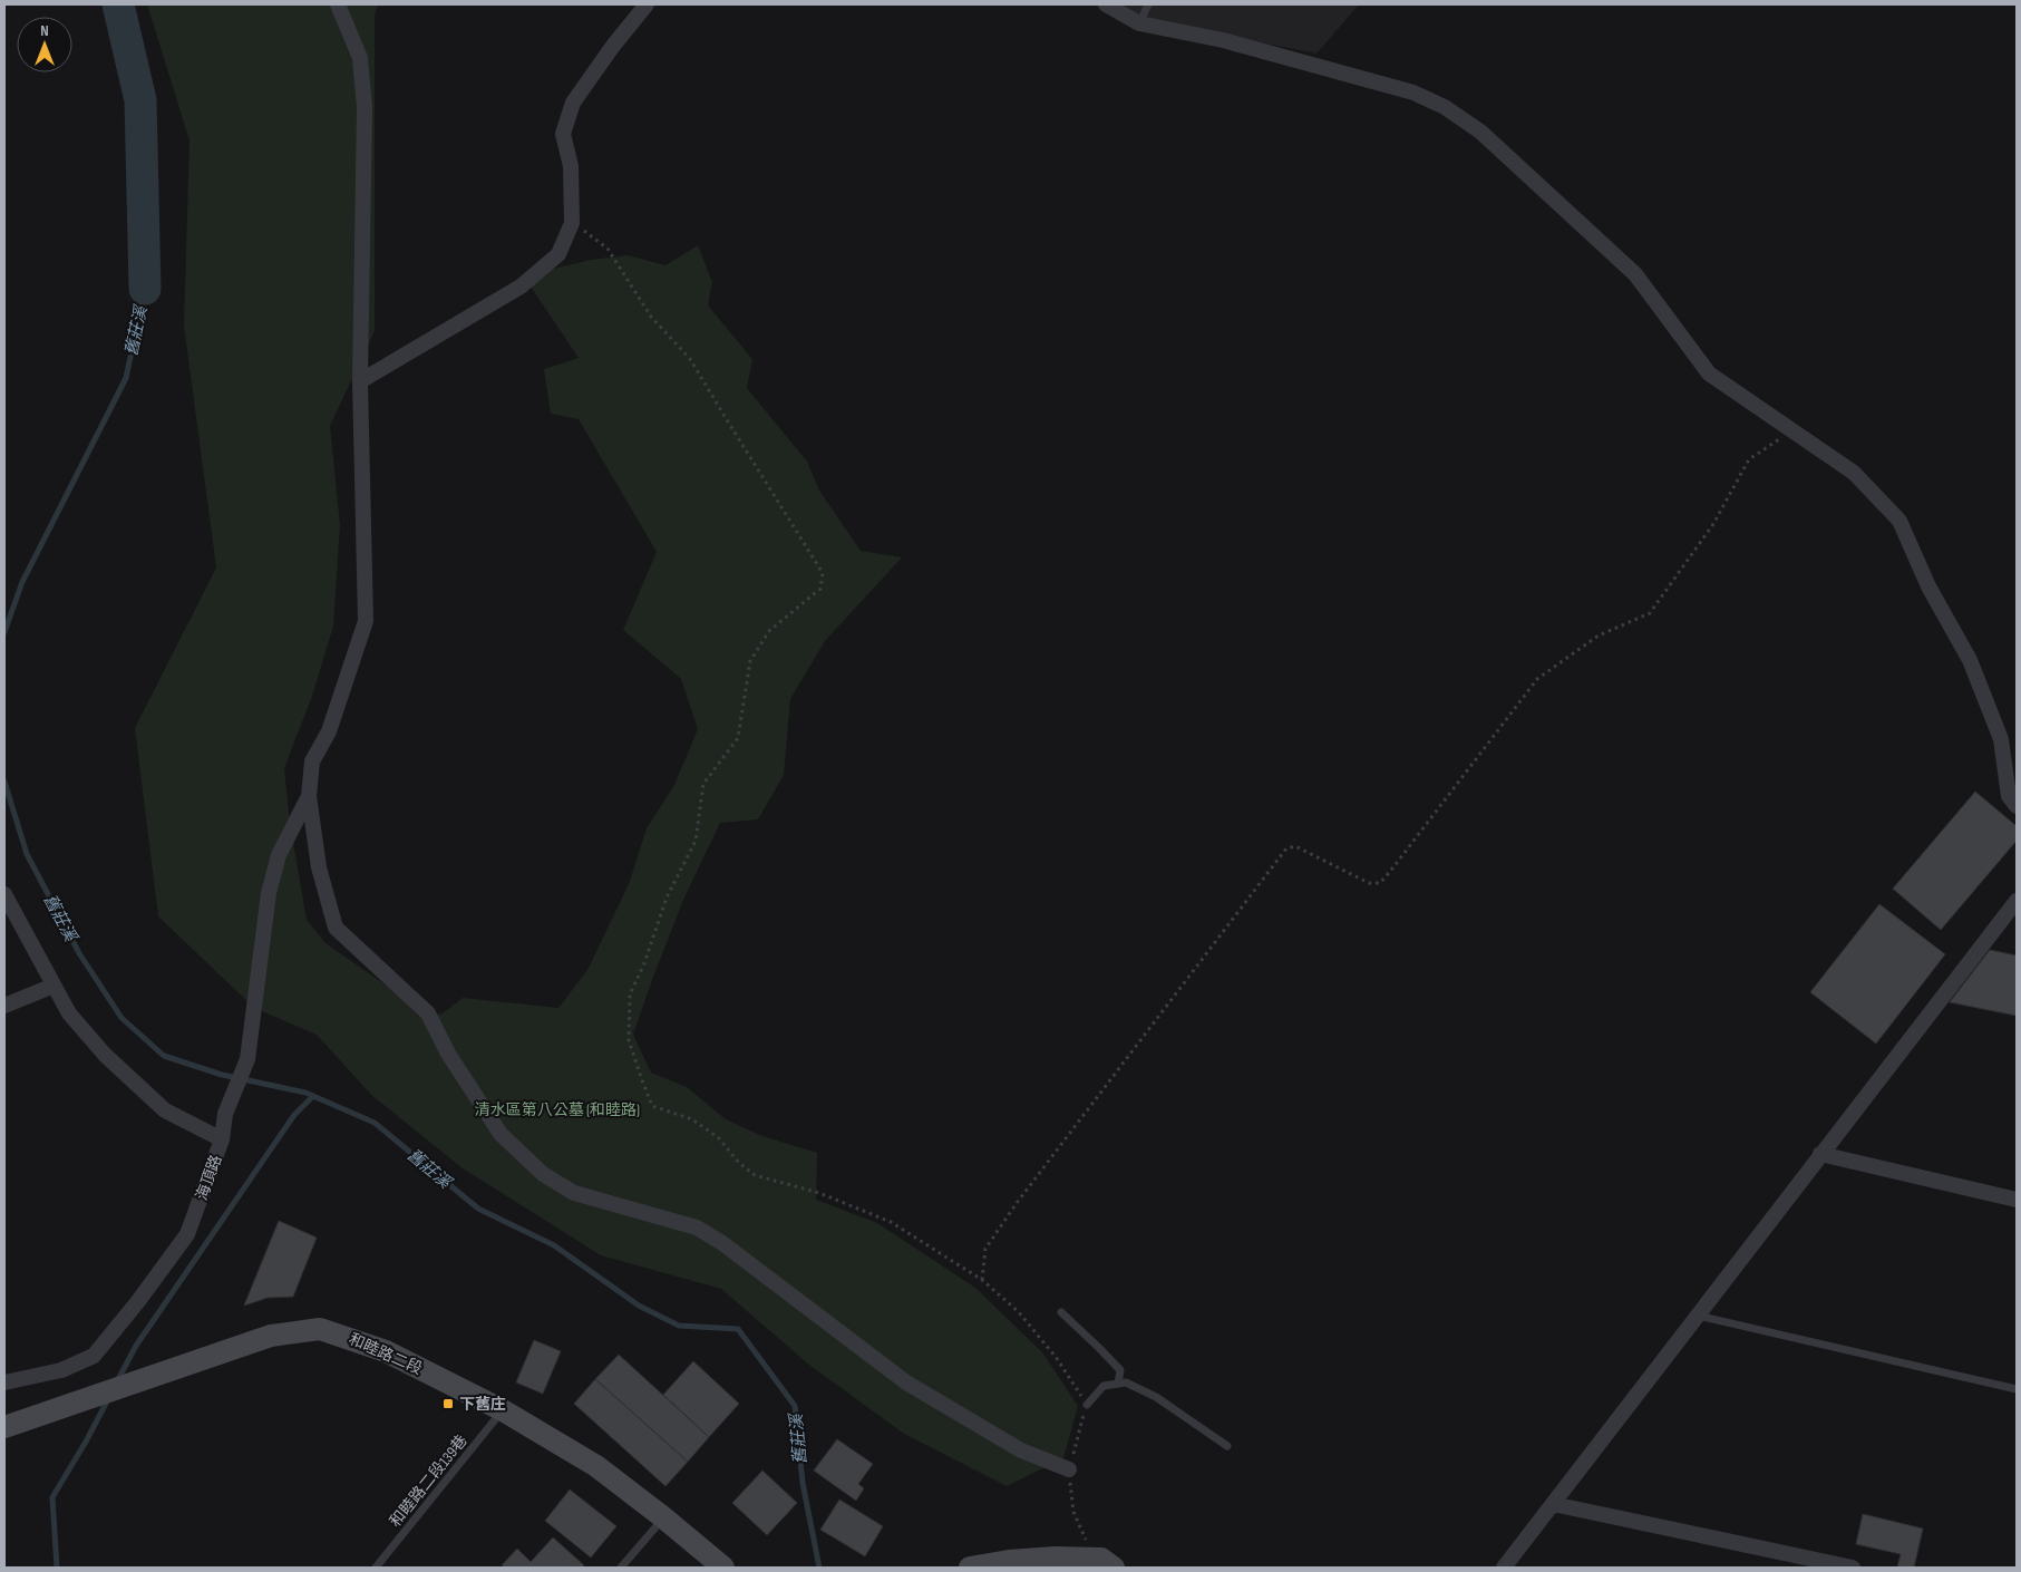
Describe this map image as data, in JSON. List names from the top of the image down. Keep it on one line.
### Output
{"streets":{"street":["海頂路","和睦路二段"],"lane":["和睦路二段139巷"]},"crossings":[["和睦路二段","和睦路二段139巷"]],"water":["舊莊溪"],"parks":["清水區第八公墓 (和睦路)"],"places":{"transit":["下舊庄"]},"north":"top"}
